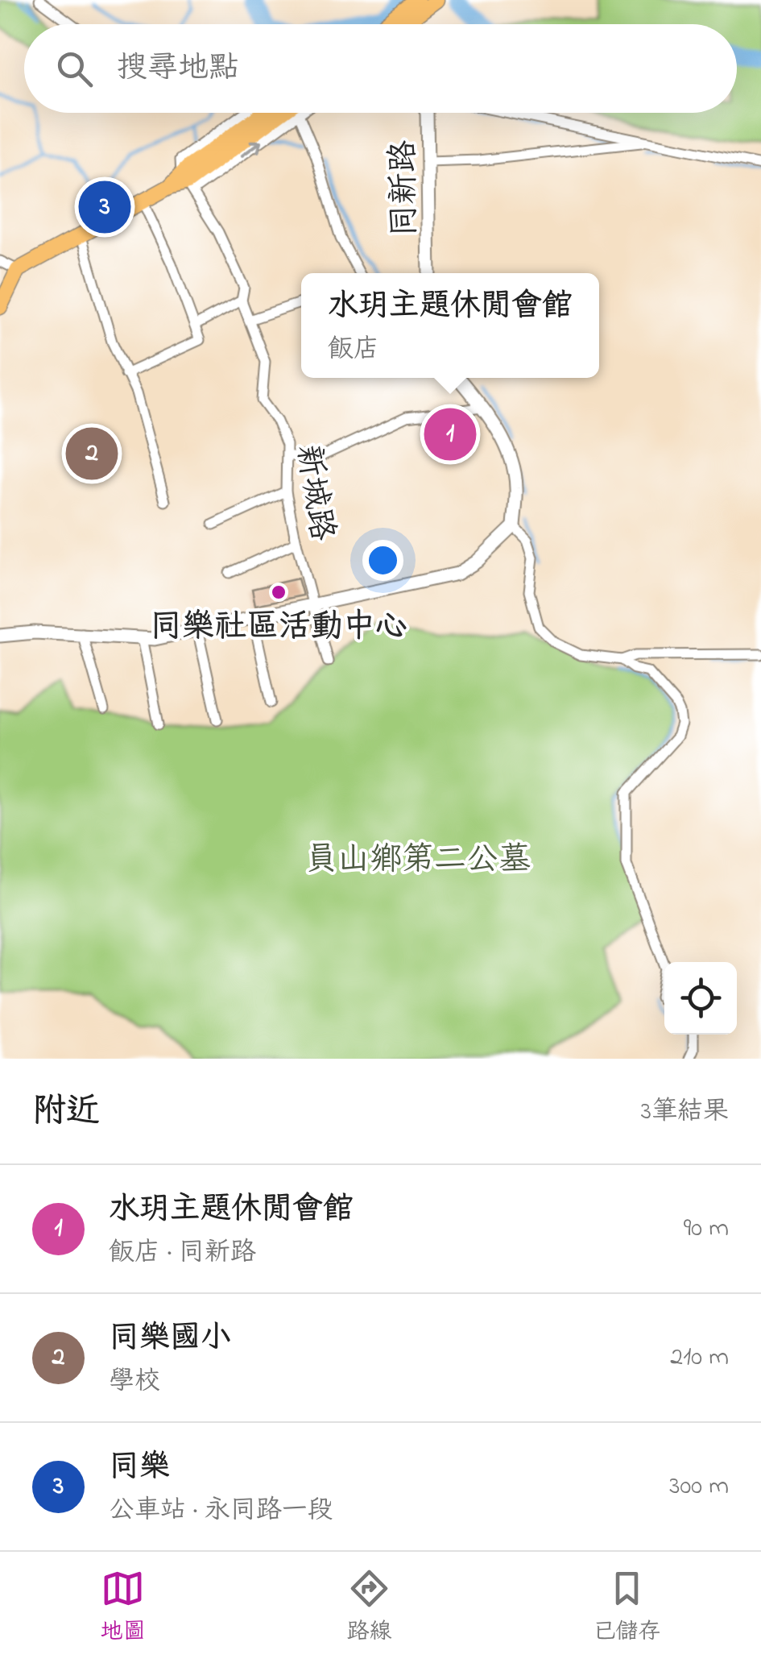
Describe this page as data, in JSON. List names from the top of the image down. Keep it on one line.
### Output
{"streets":{"street":["同新路","新城路"]},"parks":["員山鄉第二公墓"],"places":["同樂社區活動中心"],"page":{"search":"搜尋地點","pins":["3","1","2"],"popup":["水玥主題休閒會館","飯店"],"heading":["附近","3筆結果"],"list":[{"mark":"1","name":"水玥主題休閒會館","note":"飯店 · 同新路","value":"90 m"},{"mark":"2","name":"同樂國小","note":"學校","value":"210 m"},{"mark":"3","name":"同樂","note":"公車站 · 永同路一段","value":"300 m"}],"nav":["地圖","路線","已儲存"]}}
